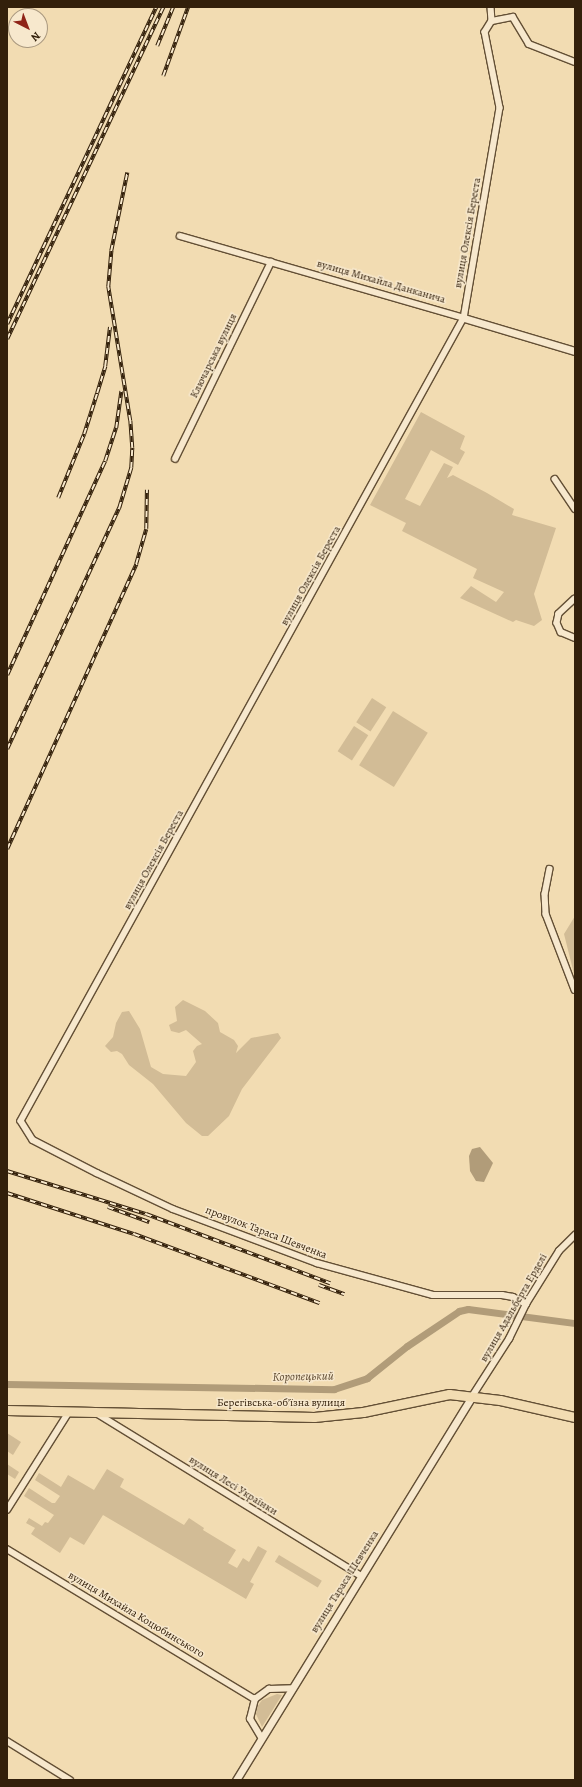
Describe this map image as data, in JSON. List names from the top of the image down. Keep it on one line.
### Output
{"streets":{"highway":["Берегівська-обʼїзна вулиця"],"street":["вулиця Олексія Береста","вулиця Михайла Данканича","Ключарська вулиця","провулок Тараса Шевченка","вулиця Адальберта Ерделі","вулиця Лесі Українки","вулиця Тараса Шевченка","вулиця Михайла Коцюбинського"]},"crossings":[["вулиця Олексія Береста","вулиця Михайла Данканича"],["вулиця Олексія Береста","провулок Тараса Шевченка"],["вулиця Михайла Данканича","Ключарська вулиця"],["провулок Тараса Шевченка","вулиця Адальберта Ерделі"],["вулиця Адальберта Ерделі","Берегівська-обʼїзна вулиця"],["вулиця Адальберта Ерделі","вулиця Тараса Шевченка"],["Берегівська-обʼїзна вулиця","вулиця Лесі Українки"],["Берегівська-обʼїзна вулиця","вулиця Тараса Шевченка"],["вулиця Лесі Українки","вулиця Тараса Шевченка"]],"water":["Коропецький"],"north":"bottom right"}
